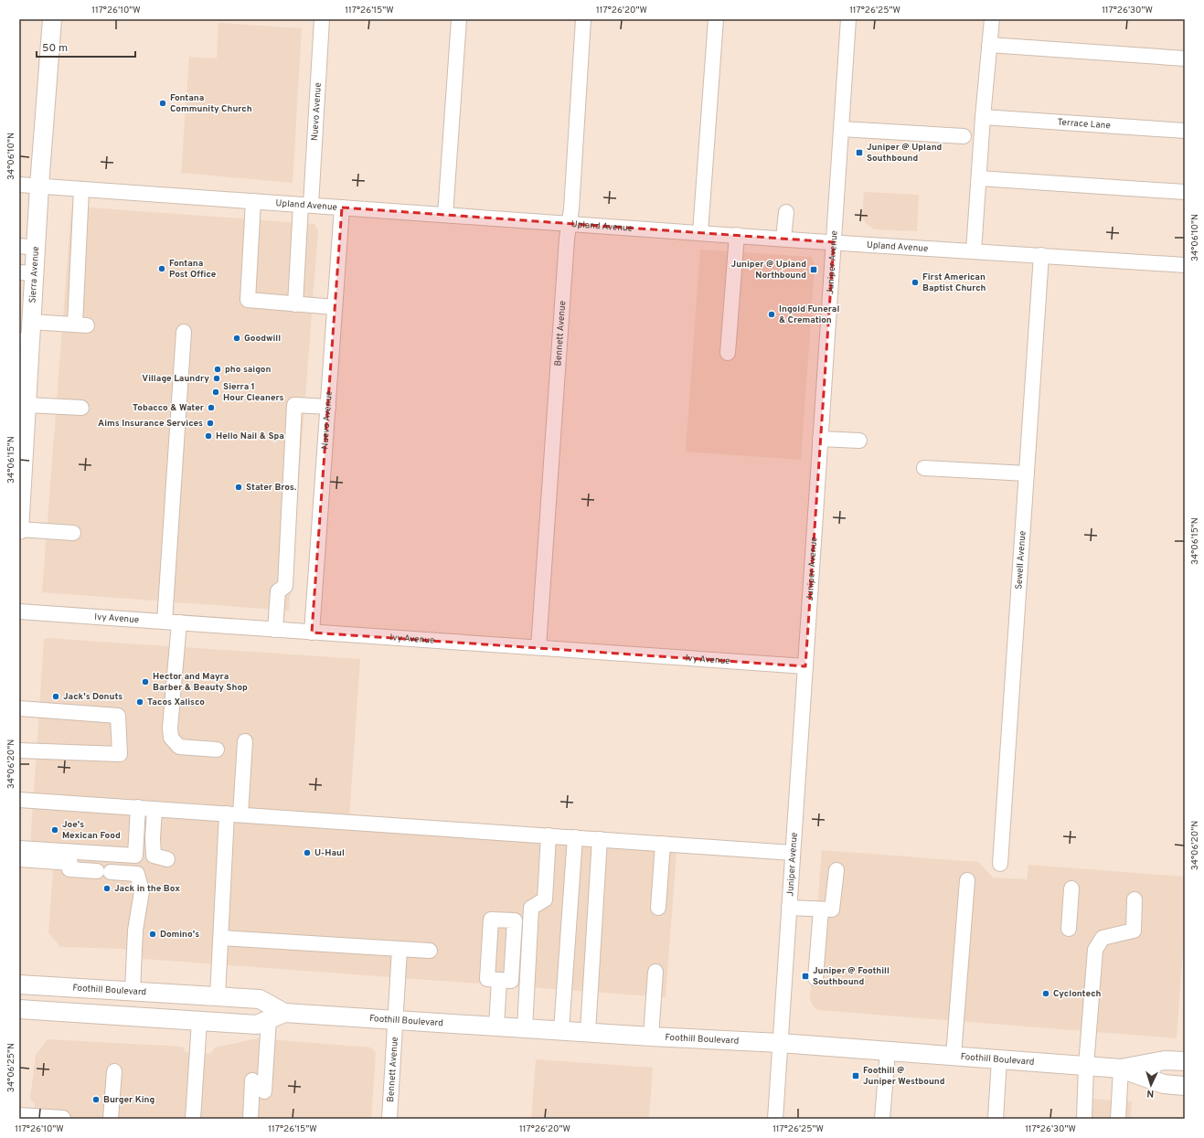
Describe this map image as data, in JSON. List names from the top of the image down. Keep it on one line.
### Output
{"streets":{"main road":["Sierra Avenue","Foothill Boulevard"],"street":["Nuevo Avenue","Terrace Lane","Upland Avenue","Juniper Avenue","Bennett Avenue","Sewell Avenue","Ivy Avenue"]},"crossings":[["Nuevo Avenue","Upland Avenue"],["Nuevo Avenue","Ivy Avenue"],["Upland Avenue","Juniper Avenue"],["Upland Avenue","Sierra Avenue"],["Upland Avenue","Bennett Avenue"],["Upland Avenue","Sewell Avenue"],["Juniper Avenue","Ivy Avenue"],["Juniper Avenue","Foothill Boulevard"],["Bennett Avenue","Ivy Avenue"],["Bennett Avenue","Foothill Boulevard"]],"places":{"other":["Fontana Community Church","Fontana Post Office","First American Baptist Church","Ingold Funeral & Cremation","Goodwill","pho saigon","Village Laundry","Sierra 1 Hour Cleaners","Tobacco & Water","Aims Insurance Services","Hello Nail & Spa","Stater Bros.","Hector and Mayra Barber & Beauty Shop","Jack's Donuts","Tacos Xalisco","Joe's Mexican Food","U-Haul","Jack in the Box","Domino's","Cyclontech","Burger King"],"transit":["Juniper @ Upland Southbound","Juniper @ Upland Northbound","Juniper @ Foothill Southbound","Foothill @ Juniper Westbound"]},"scale_bar":"50 m","north":"bottom","coordinates":["117°26'10\"W","117°26'15\"W","117°26'20\"W","117°26'25\"W","117°26'30\"W","34°06'10\"N","34°06'15\"N","34°06'20\"N","34°06'25\"N"]}
